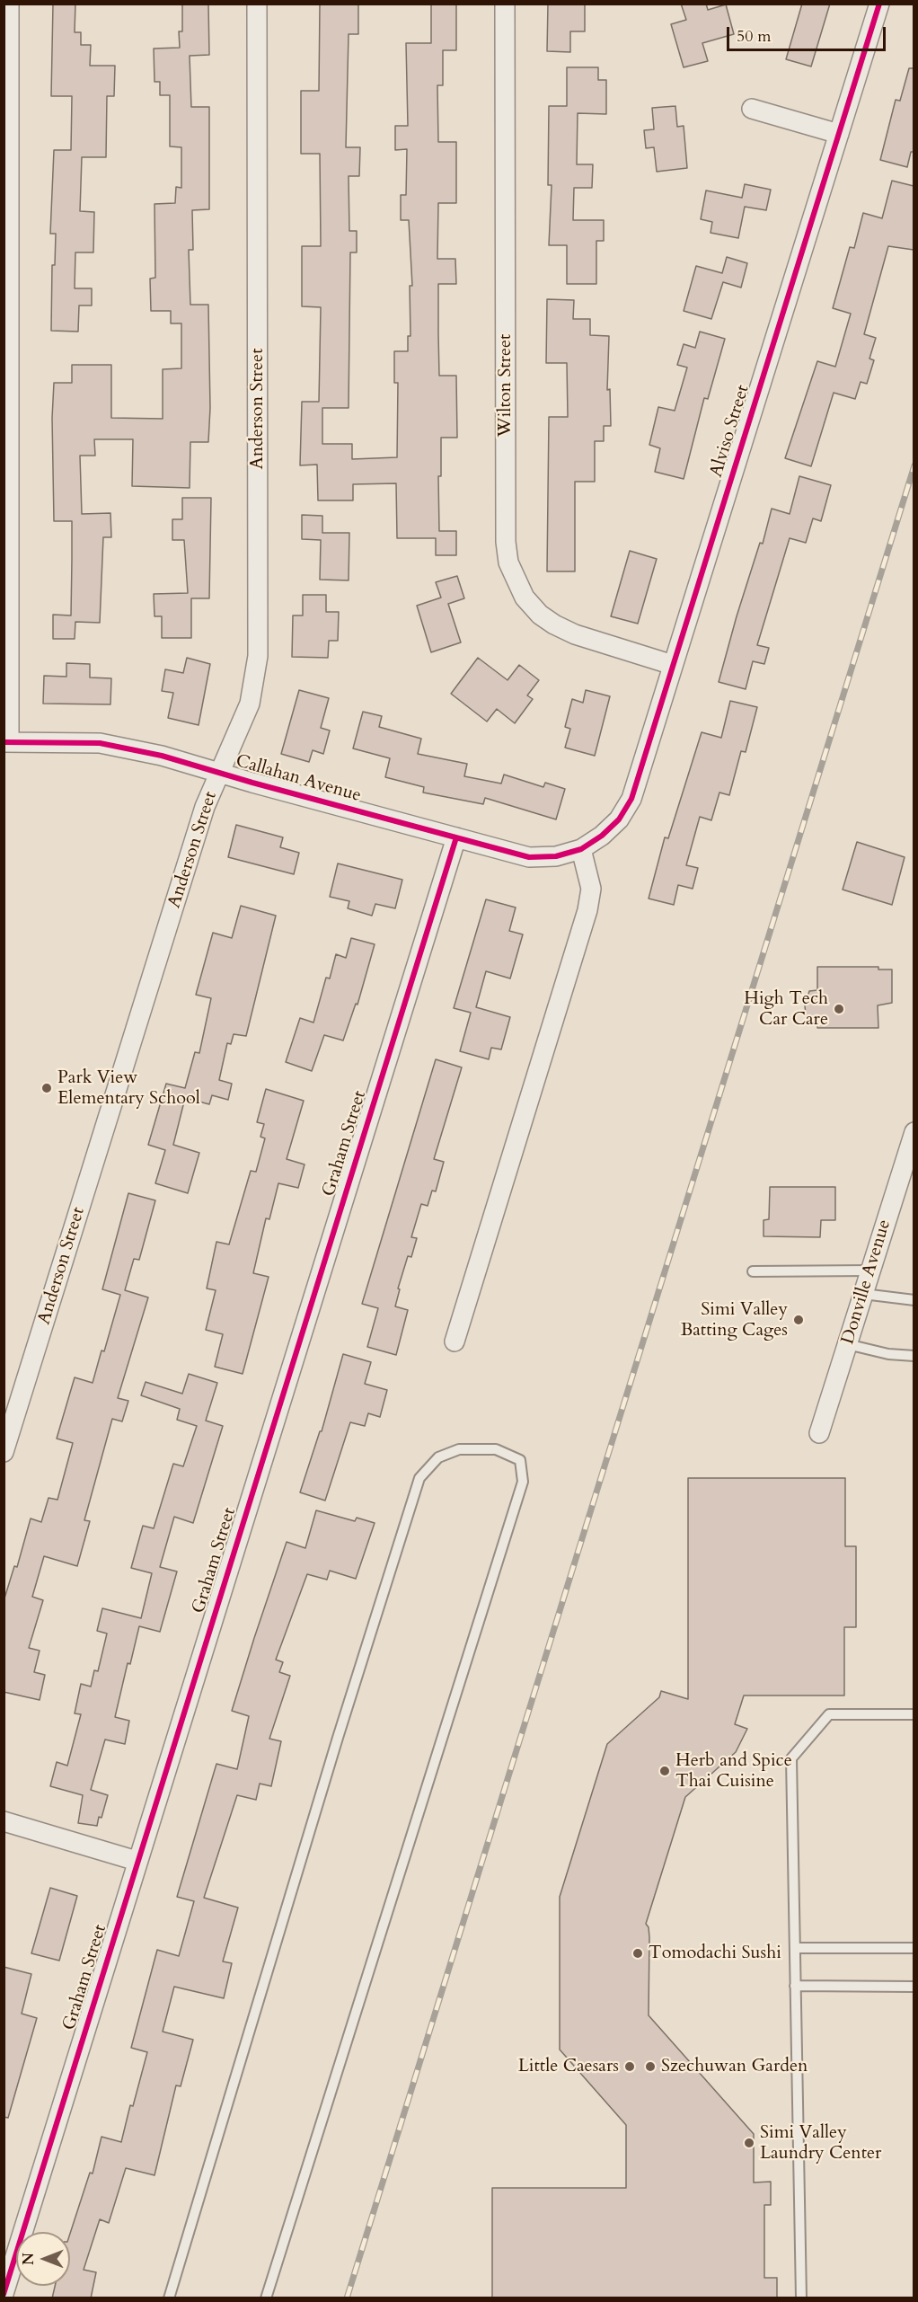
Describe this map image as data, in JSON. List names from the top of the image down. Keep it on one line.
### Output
{"streets":{"street":["Wilton Street","Anderson Street","Alviso Street","Callahan Avenue","Graham Street","Donville Avenue"]},"crossings":[["Wilton Street","Alviso Street"],["Anderson Street","Callahan Avenue"],["Alviso Street","Callahan Avenue"],["Callahan Avenue","Graham Street"]],"places":["High Tech Car Care","Park View Elementary School","Simi Valley Batting Cages","Herb and Spice Thai Cuisine","Tomodachi Sushi","Little Caesars","Szechuwan Garden","Simi Valley Laundry Center"],"scale_bar":"50 m","north":"left"}
